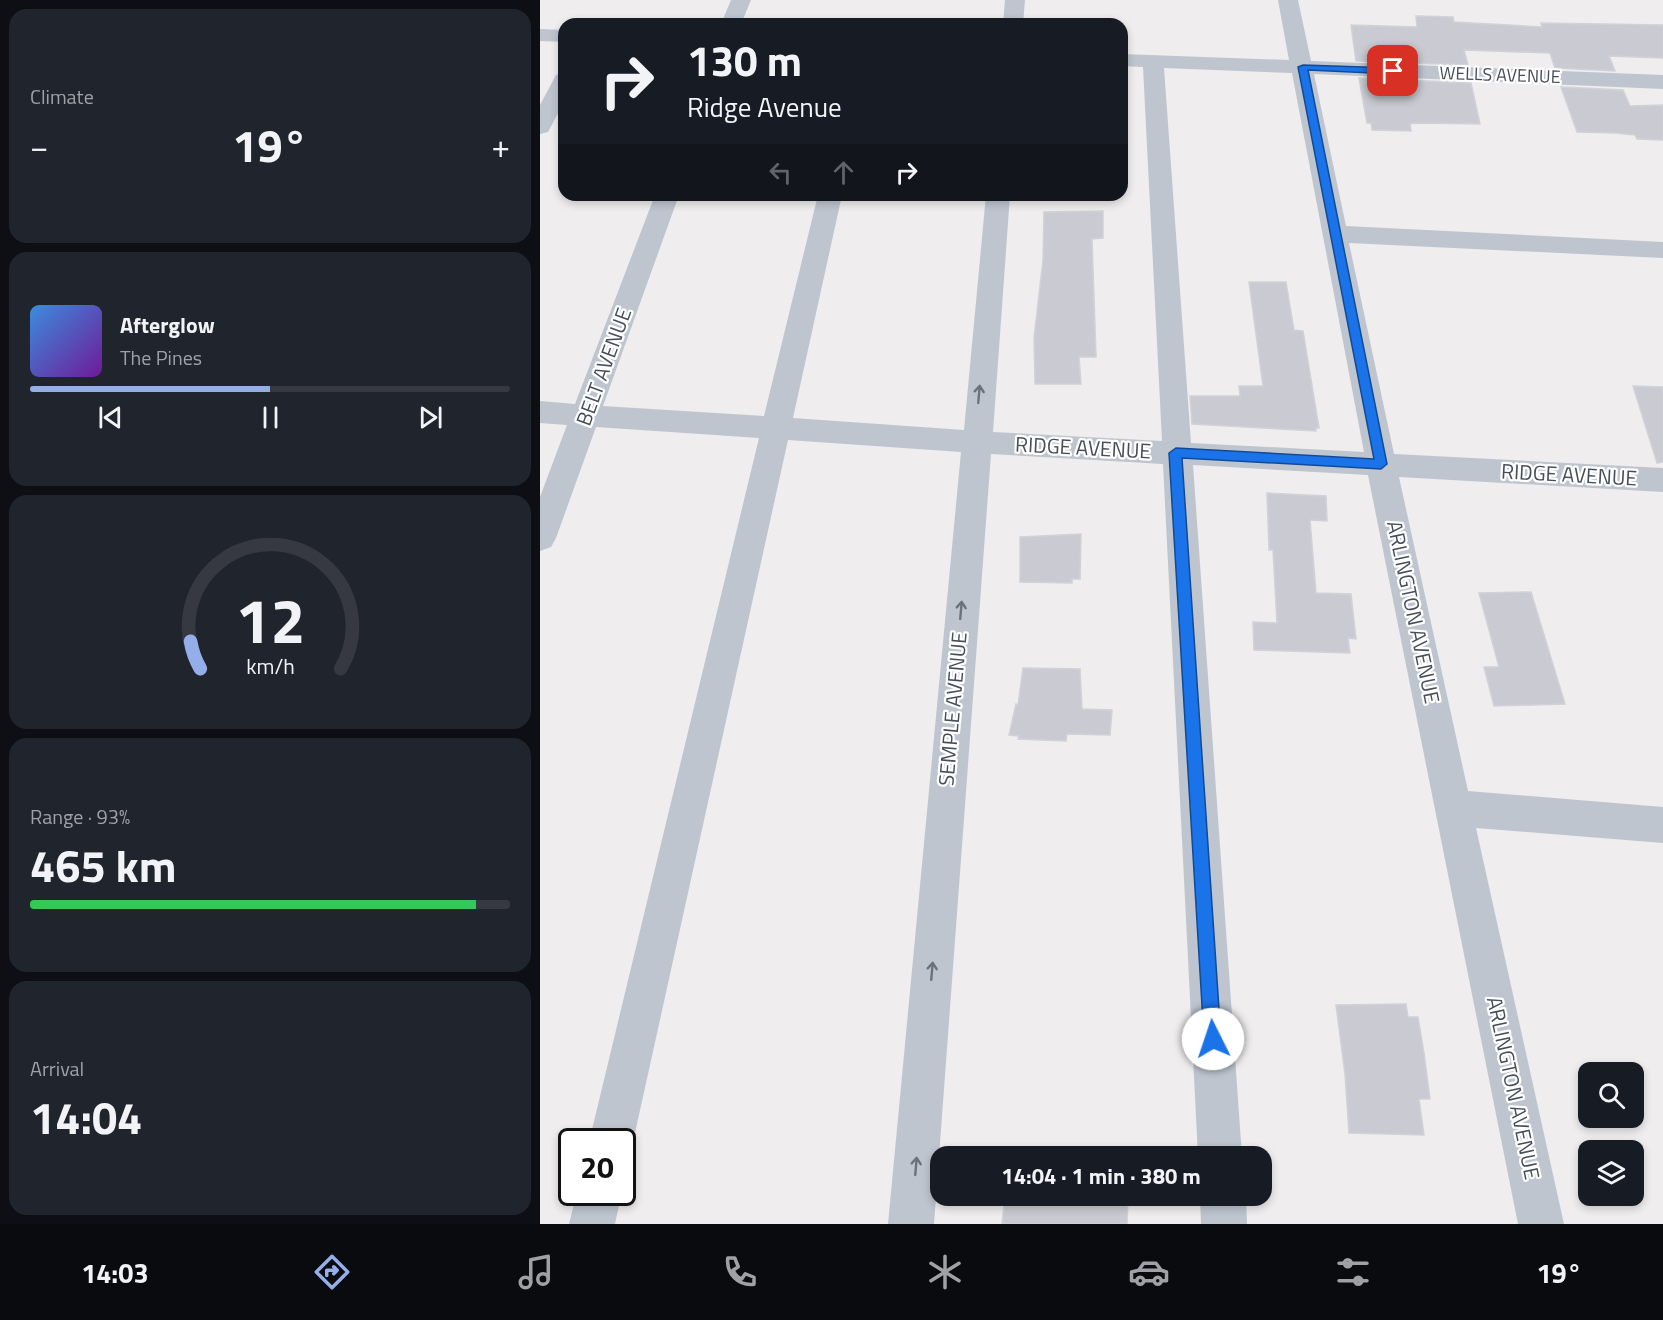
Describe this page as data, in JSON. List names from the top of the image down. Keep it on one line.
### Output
{"streets":{"street":["WELLS AVENUE","BELT AVENUE","RIDGE AVENUE","ARLINGTON AVENUE","SEMPLE AVENUE"]},"crossings":[["WELLS AVENUE","ARLINGTON AVENUE"],["BELT AVENUE","RIDGE AVENUE"],["RIDGE AVENUE","ARLINGTON AVENUE"],["RIDGE AVENUE","SEMPLE AVENUE"]],"page":{"tile":["Climate",["Range · 93%","465 km"],["Arrival","14:04"]],"turn":["130 m","Ridge Avenue"],"heat":["−","19°","+"],"song":["Afterglow","The Pines"],"limit":"20","trip":"14:04 · 1 min · 380 m","tabs":["14:03","19°"],"gauge":["12","km/h"]}}
